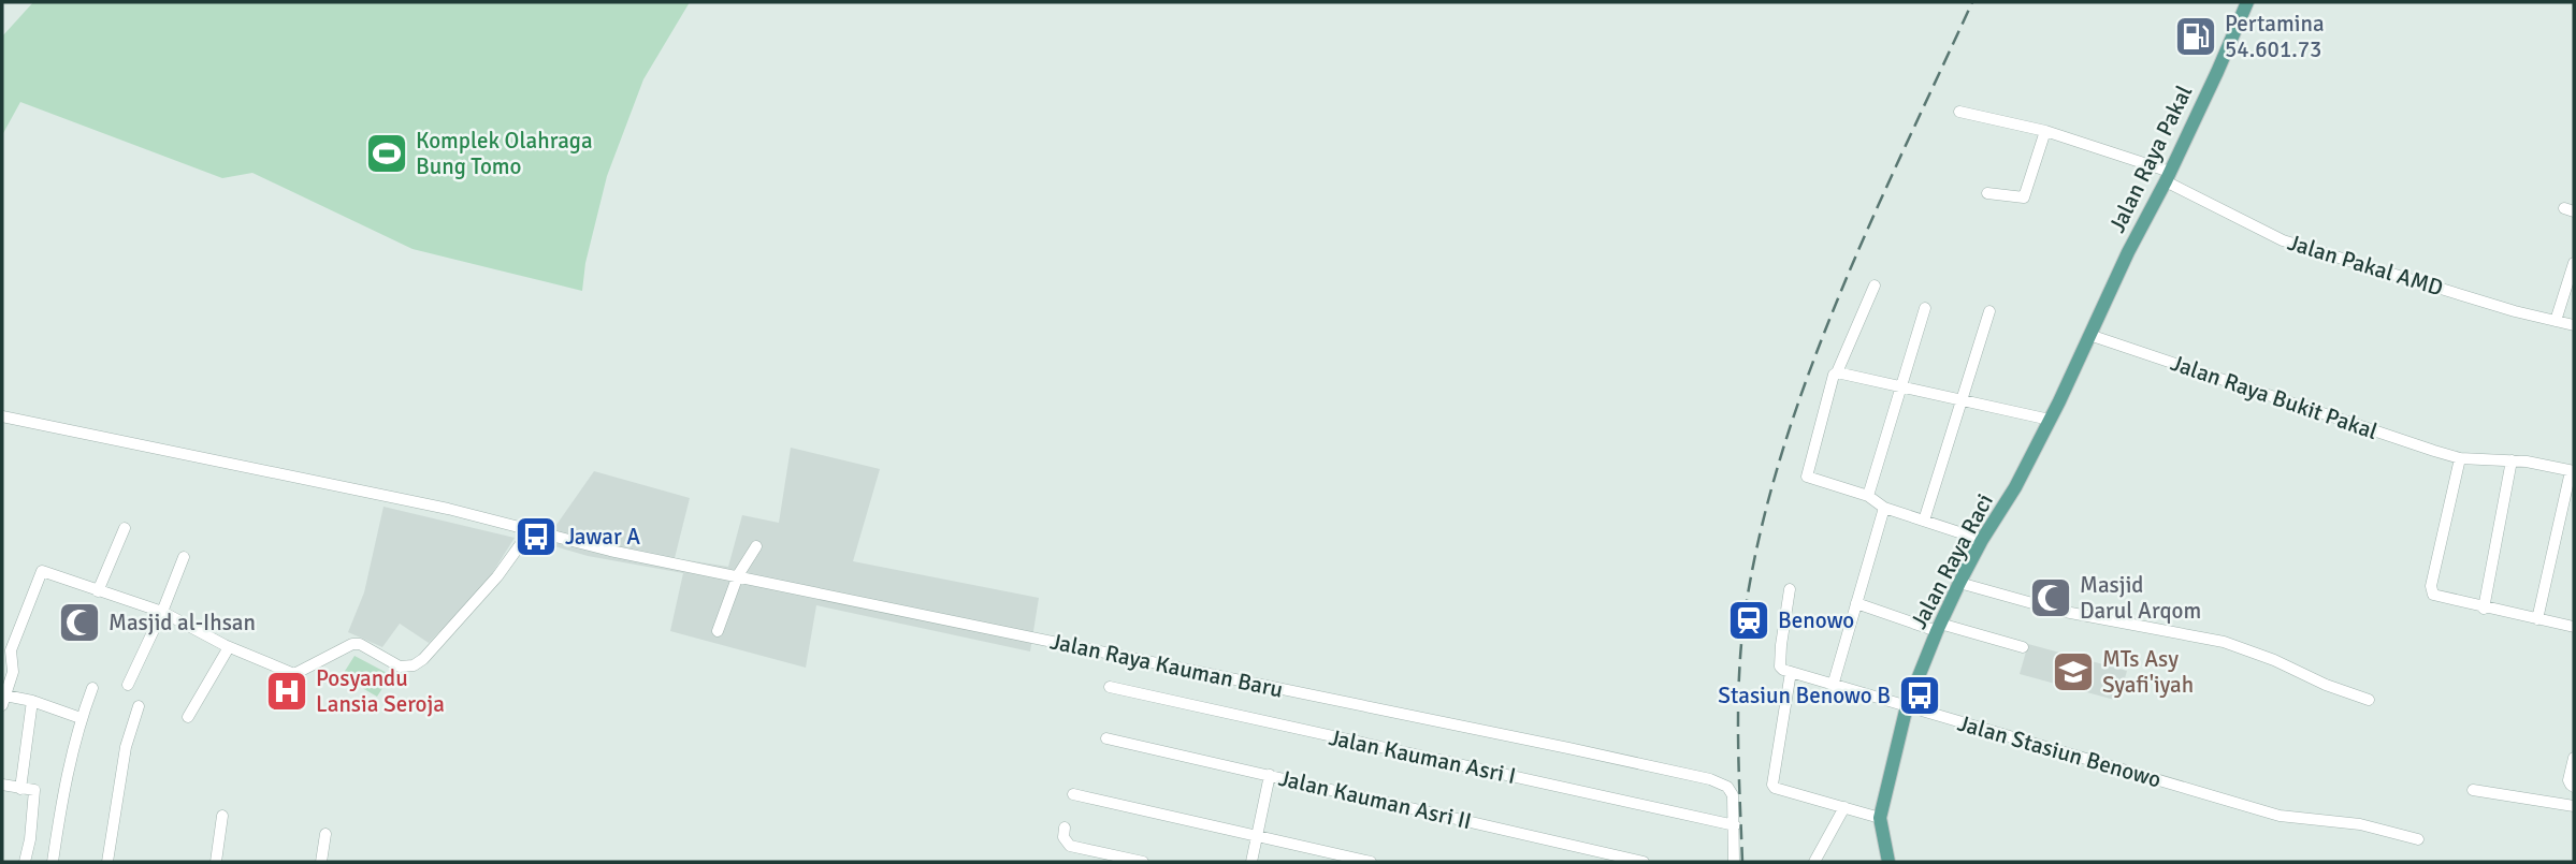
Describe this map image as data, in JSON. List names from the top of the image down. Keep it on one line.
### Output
{"streets":{"main road":["Jalan Raya Pakal","Jalan Raya Raci"],"street":["Jalan Pakal AMD","Jalan Raya Bukit Pakal","Jalan Raya Kauman Baru","Jalan Stasiun Benowo","Jalan Kauman Asri I","Jalan Kauman Asri II"]},"crossings":[["Jalan Raya Pakal","Jalan Pakal AMD"],["Jalan Raya Pakal","Jalan Raya Bukit Pakal"],["Jalan Raya Pakal","Jalan Raya Raci"],["Jalan Raya Bukit Pakal","Jalan Raya Raci"],["Jalan Raya Raci","Jalan Stasiun Benowo"],["Jalan Raya Kauman Baru","Jalan Kauman Asri I"]],"places":{"fuel station":["Pertamina 54.601.73"],"sports":["Komplek Olahraga Bung Tomo"],"bus stop":["Jawar A","Stasiun Benowo B"],"mosque":["Masjid Darul Arqom","Masjid al-Ihsan"],"station":["Benowo"],"school or university":["MTs Asy Syafi'iyah"],"hospital":["Posyandu Lansia Seroja"]}}
